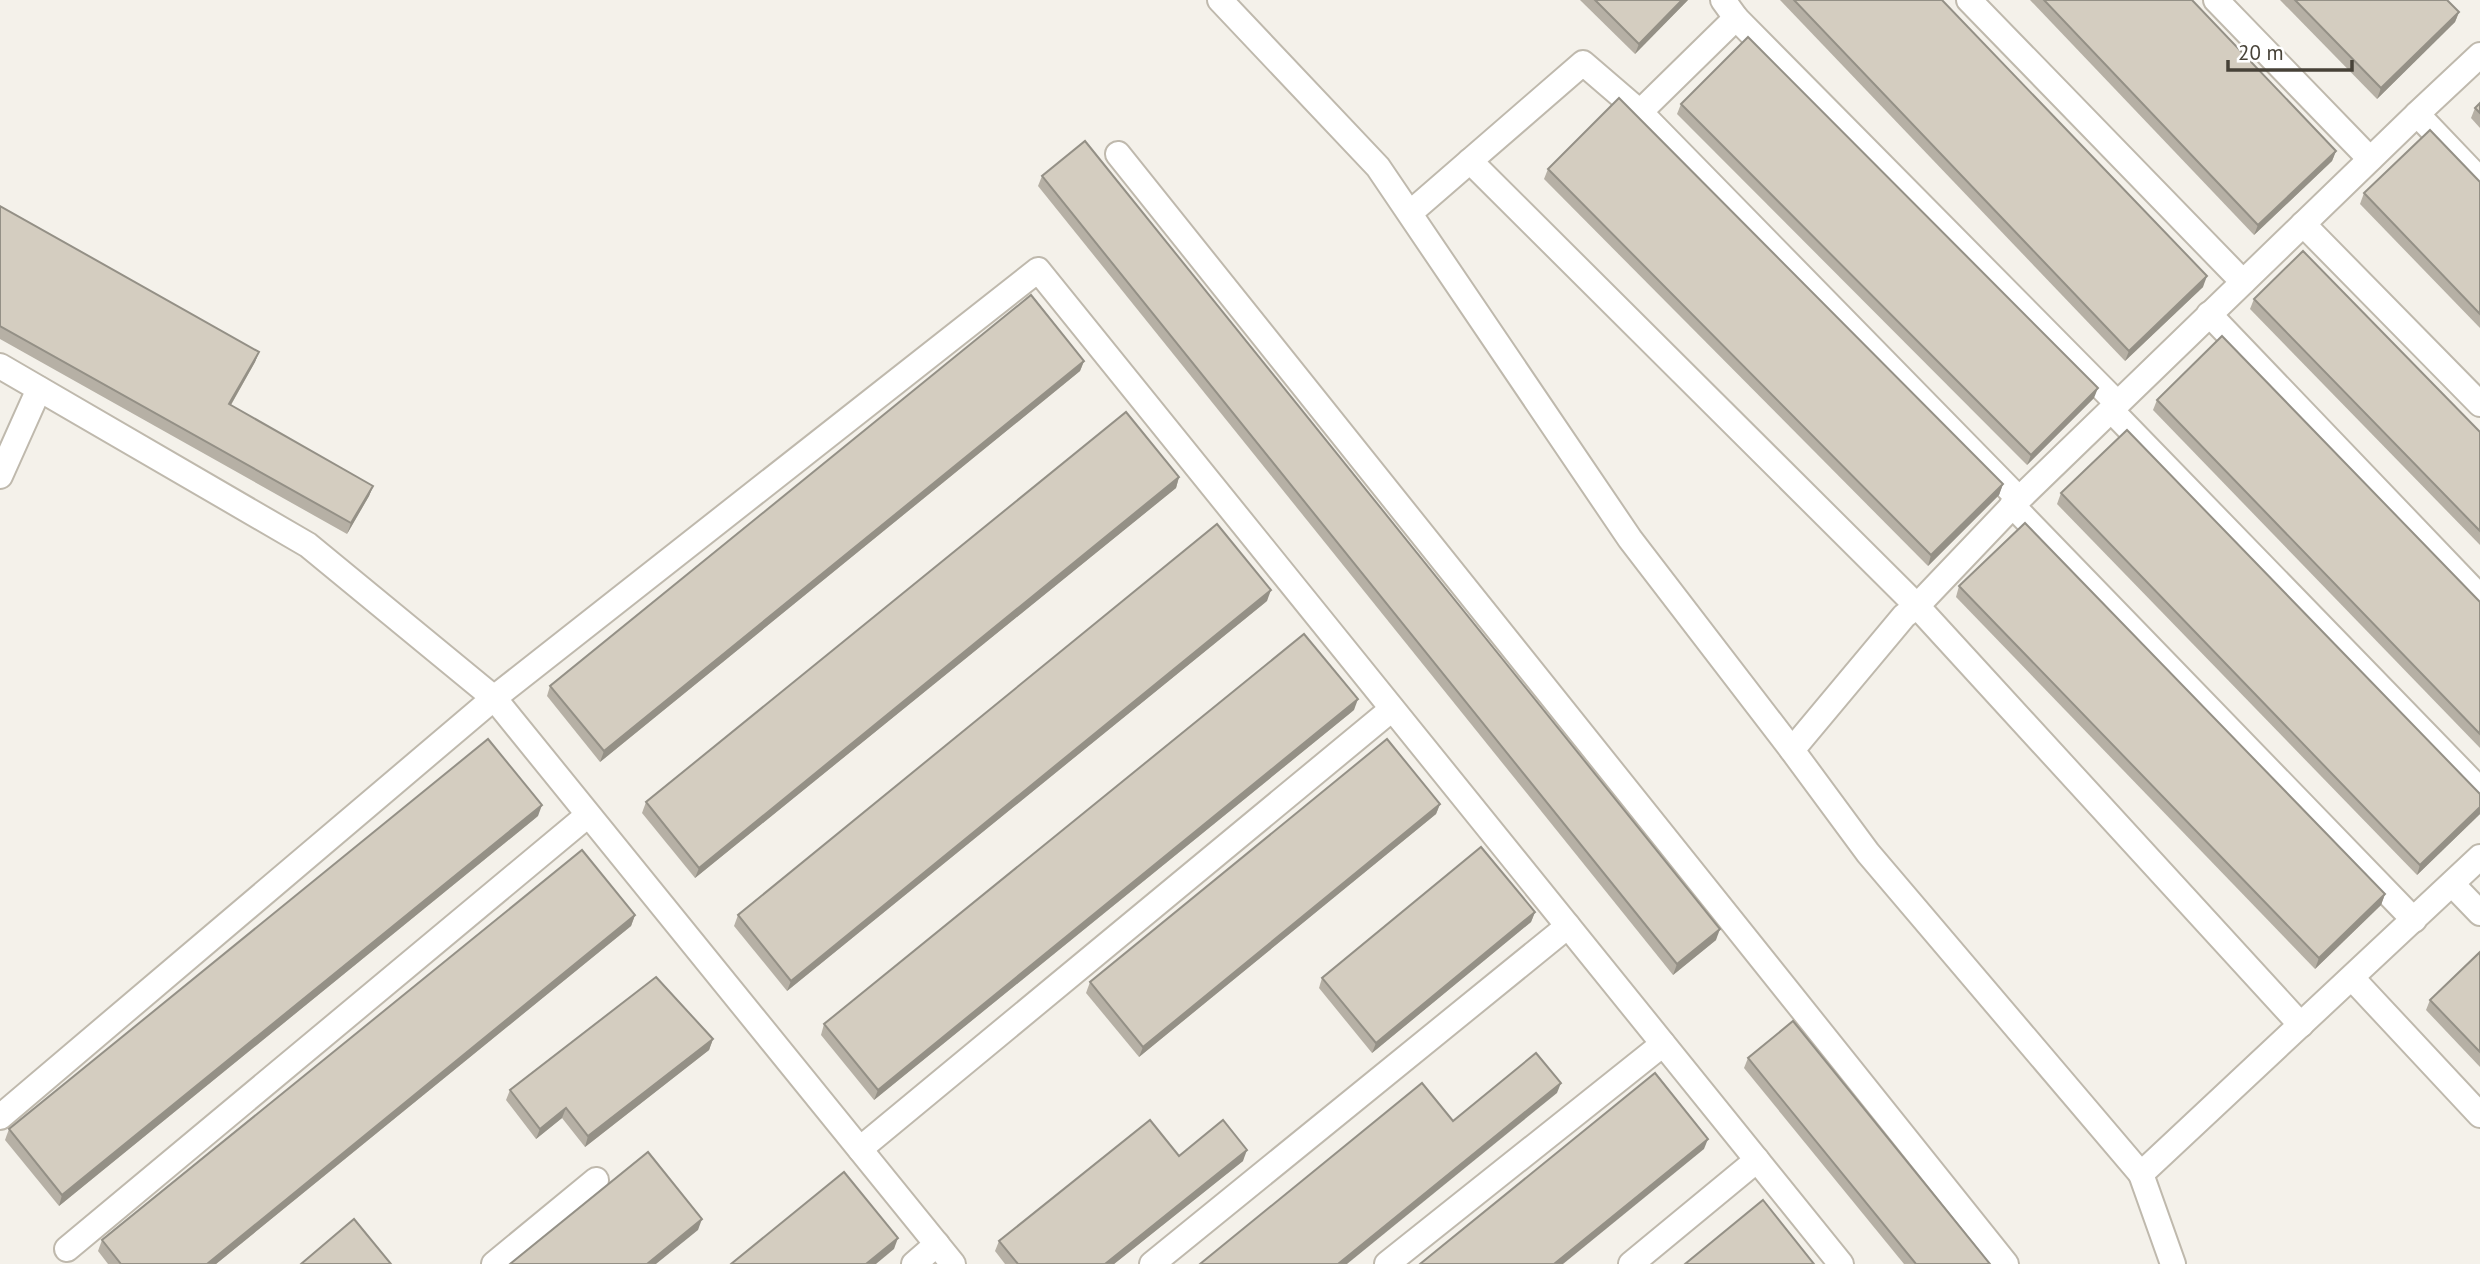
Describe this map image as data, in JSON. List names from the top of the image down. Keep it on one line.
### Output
{"scale_bar":"20 m"}
